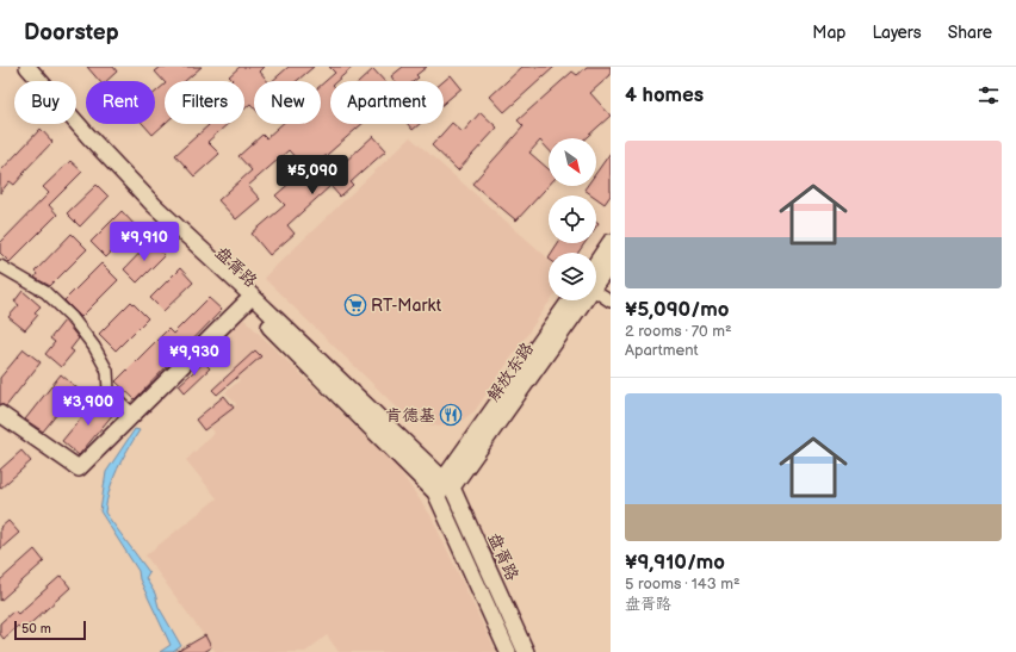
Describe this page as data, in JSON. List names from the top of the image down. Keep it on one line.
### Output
{"streets":{"main road":["盘胥路","解放东路"]},"crossings":[["盘胥路","解放东路"]],"places":{"supermarket":["RT-Markt"],"restaurant":["肯德基"]},"scale_bar":"50 m","north":"bottom right","page":{"header":"Doorstep","nav":["Map","Layers","Share"],"heading":"4 homes","chip":["Buy","Rent","Filters","New","Apartment"],"list":[{"name":"¥5,090/mo","note":"2 rooms · 70 m² · Apartment"},{"name":"¥9,910/mo","note":"5 rooms · 143 m² · 盘胥路"}],"price":["¥5,090","¥9,910","¥9,930","¥3,900"],"scale":"50 m"}}
